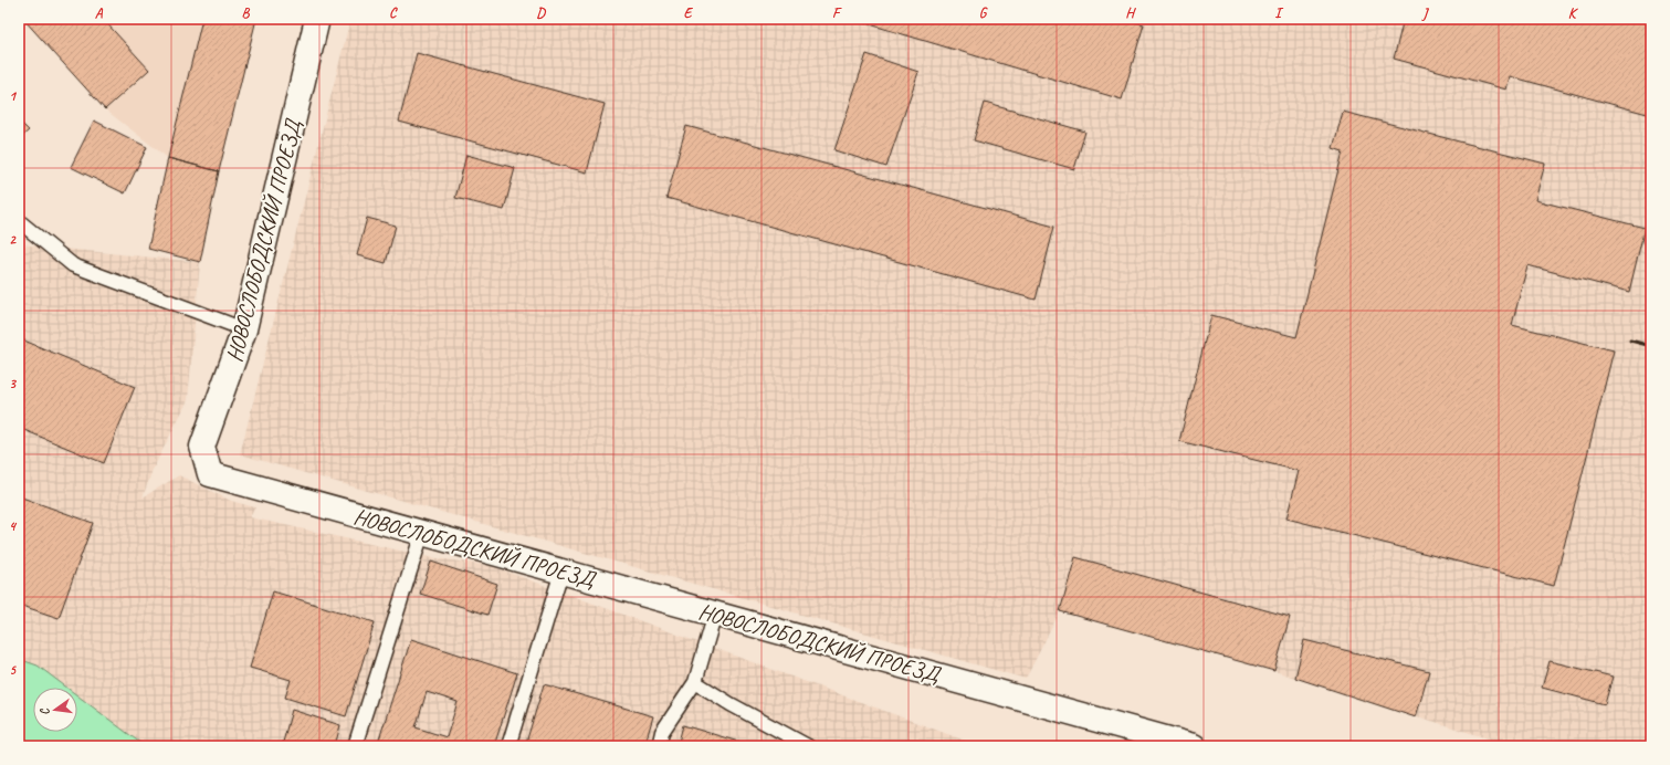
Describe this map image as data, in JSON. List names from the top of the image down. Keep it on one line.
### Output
{"streets":{"street":["НОВОСЛОБОДСКИЙ ПРОЕЗД"]},"north":"left","grid":{"columns":["A","B","C","D","E","F","G","H","I","J","K"],"rows":["1","2","3","4","5"]}}
